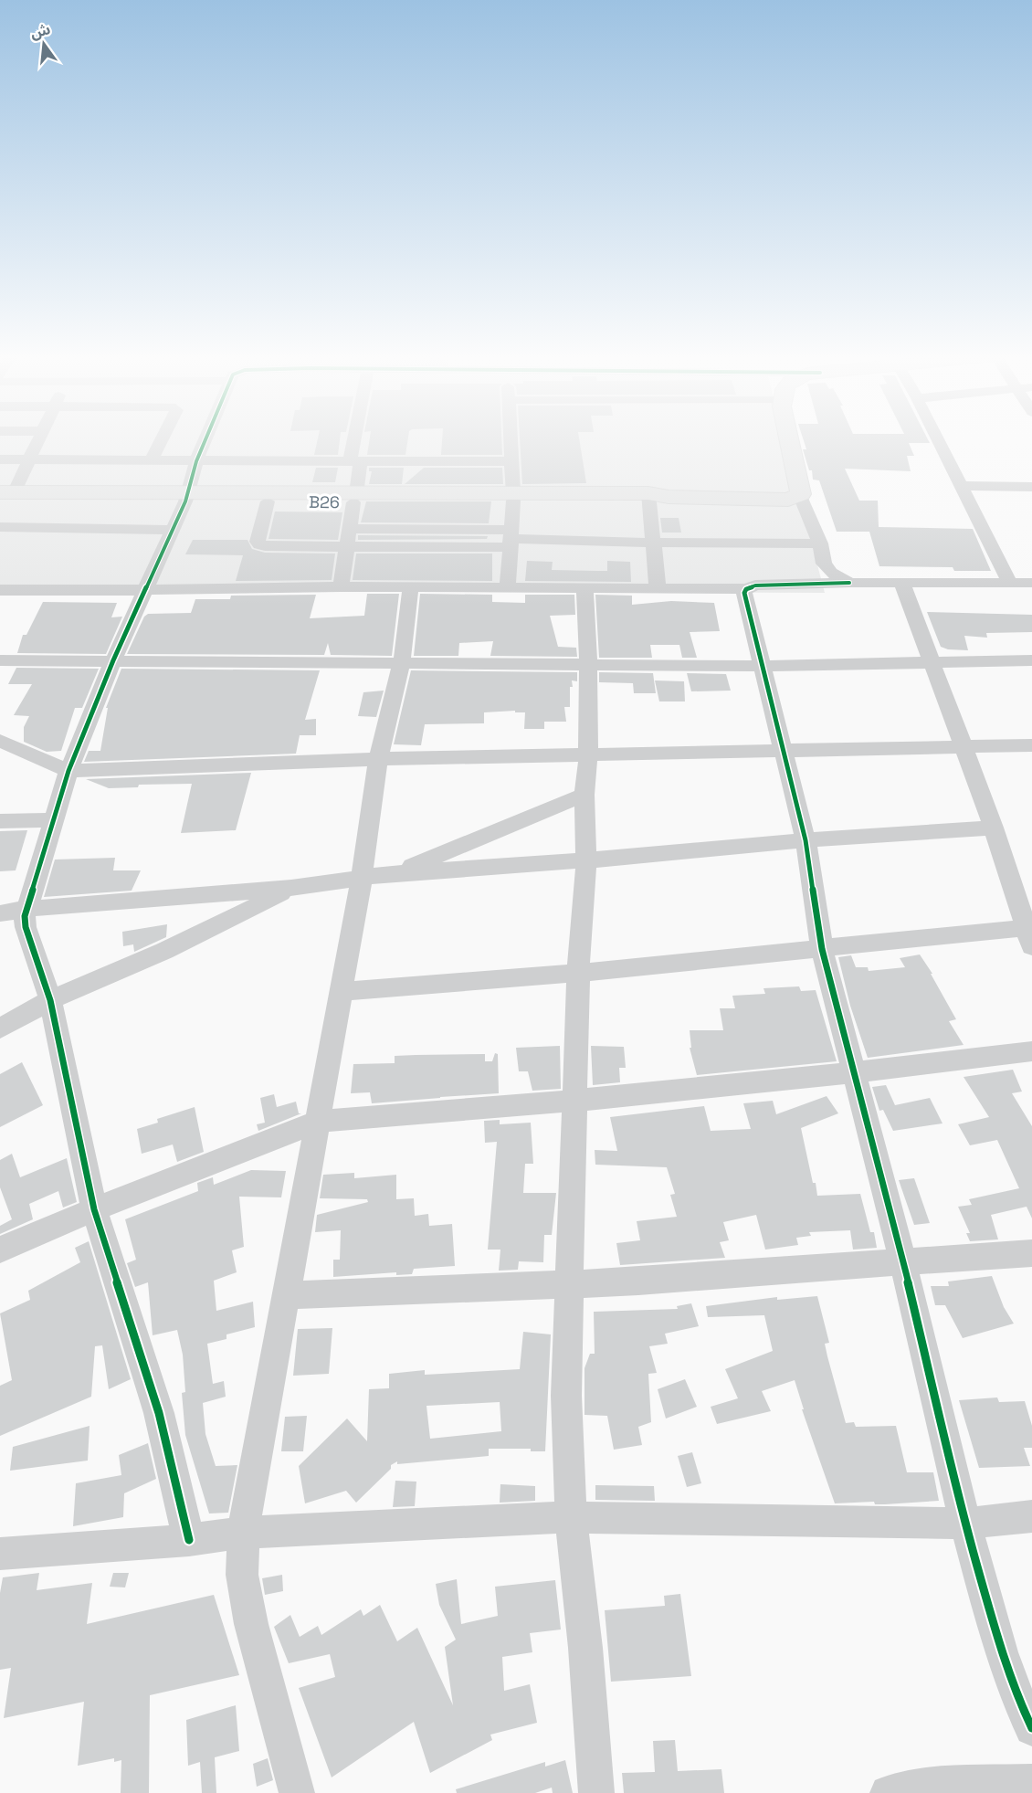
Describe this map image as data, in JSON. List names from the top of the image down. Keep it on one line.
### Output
{"streets":{"highway":["B26"]},"north":"top"}
